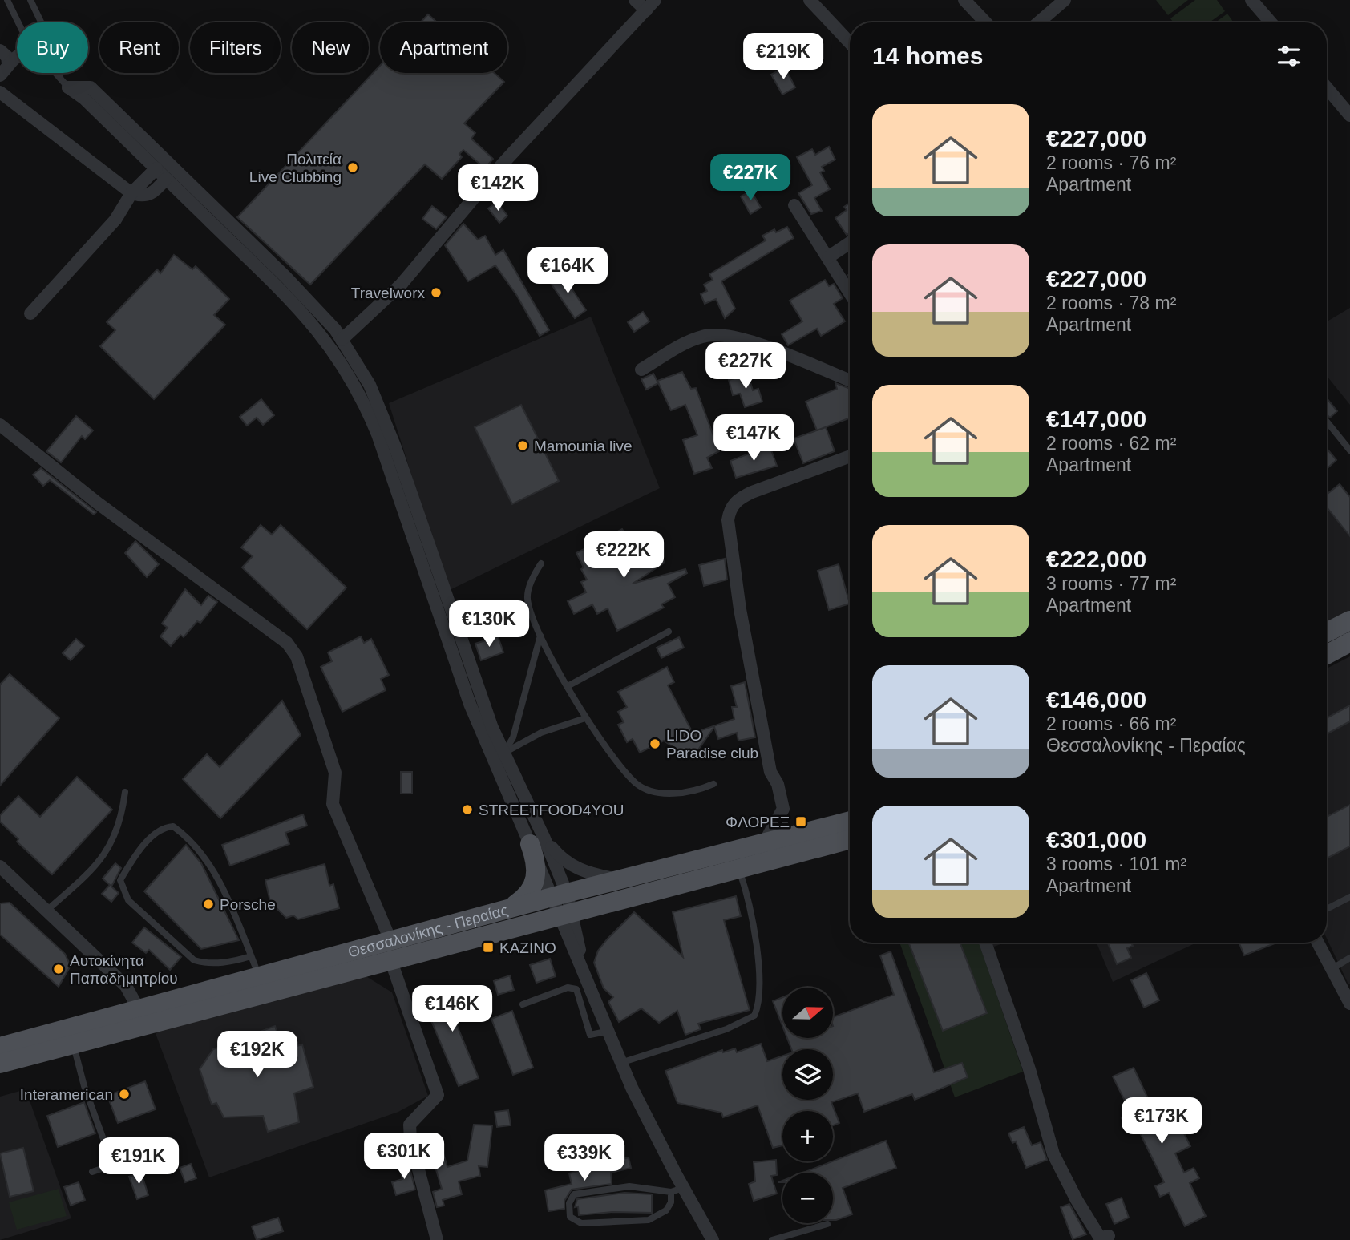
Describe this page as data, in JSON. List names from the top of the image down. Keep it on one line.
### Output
{"streets":{"main road":["Θεσσαλονίκης - Περαίας"]},"places":{"other":["Πολιτεία Live Clubbing","Travelworx","Mamounia live","LIDO Paradise club","STREETFOOD4YOU","Porsche","Αυτοκίνητα Παπαδημητρίου","Interamerican"],"transit":["ΦΛΟΡΕΞ","ΚΑΖΙΝΟ"]},"north":"right","page":{"chip":["Buy","Rent","Filters","New","Apartment"],"heading":"14 homes","price":["€219K","€227K","€142K","€164K","€227K","€147K","€222K","€130K","€146K","€192K","€173K","€301K","€339K","€191K"],"list":[{"name":"€227,000","note":"2 rooms · 76 m² · Apartment"},{"name":"€227,000","note":"2 rooms · 78 m² · Apartment"},{"name":"€147,000","note":"2 rooms · 62 m² · Apartment"},{"name":"€222,000","note":"3 rooms · 77 m² · Apartment"},{"name":"€146,000","note":"2 rooms · 66 m² · Θεσσαλονίκης - Περαίας"},{"name":"€301,000","note":"3 rooms · 101 m² · Apartment"}],"map_buttons":["+","−"]}}
